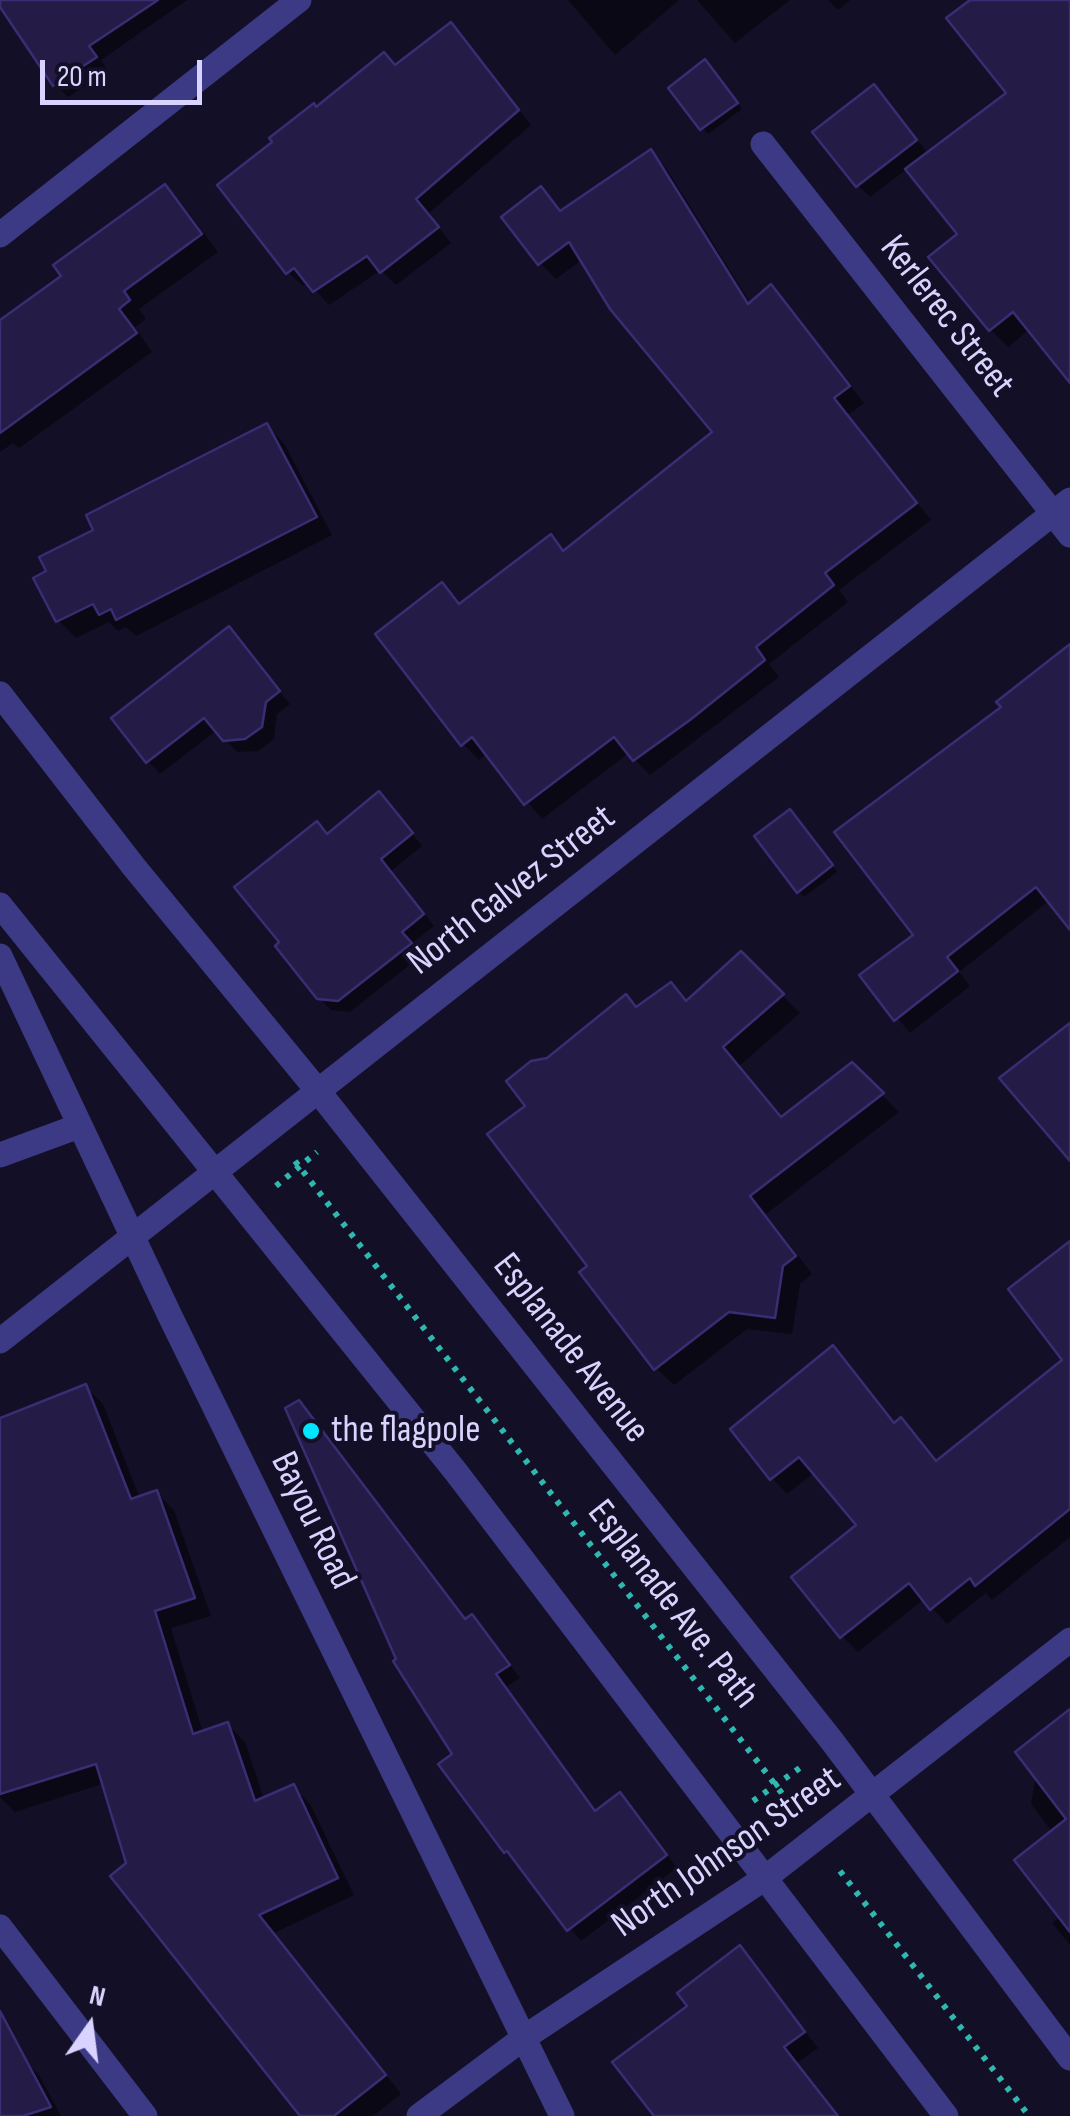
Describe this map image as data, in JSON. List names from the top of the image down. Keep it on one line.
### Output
{"streets":{"street":["Kerlerec Street","North Galvez Street","Esplanade Avenue","Bayou Road","North Johnson Street"],"path":["Esplanade Ave. Path"]},"crossings":[["Kerlerec Street","North Galvez Street"],["North Galvez Street","Esplanade Avenue"],["North Galvez Street","Bayou Road"],["North Galvez Street","Esplanade Ave. Path"],["Esplanade Avenue","North Johnson Street"],["Bayou Road","North Johnson Street"],["Esplanade Ave. Path","North Johnson Street"]],"places":["the flagpole"],"scale_bar":"20 m","north":"top"}
